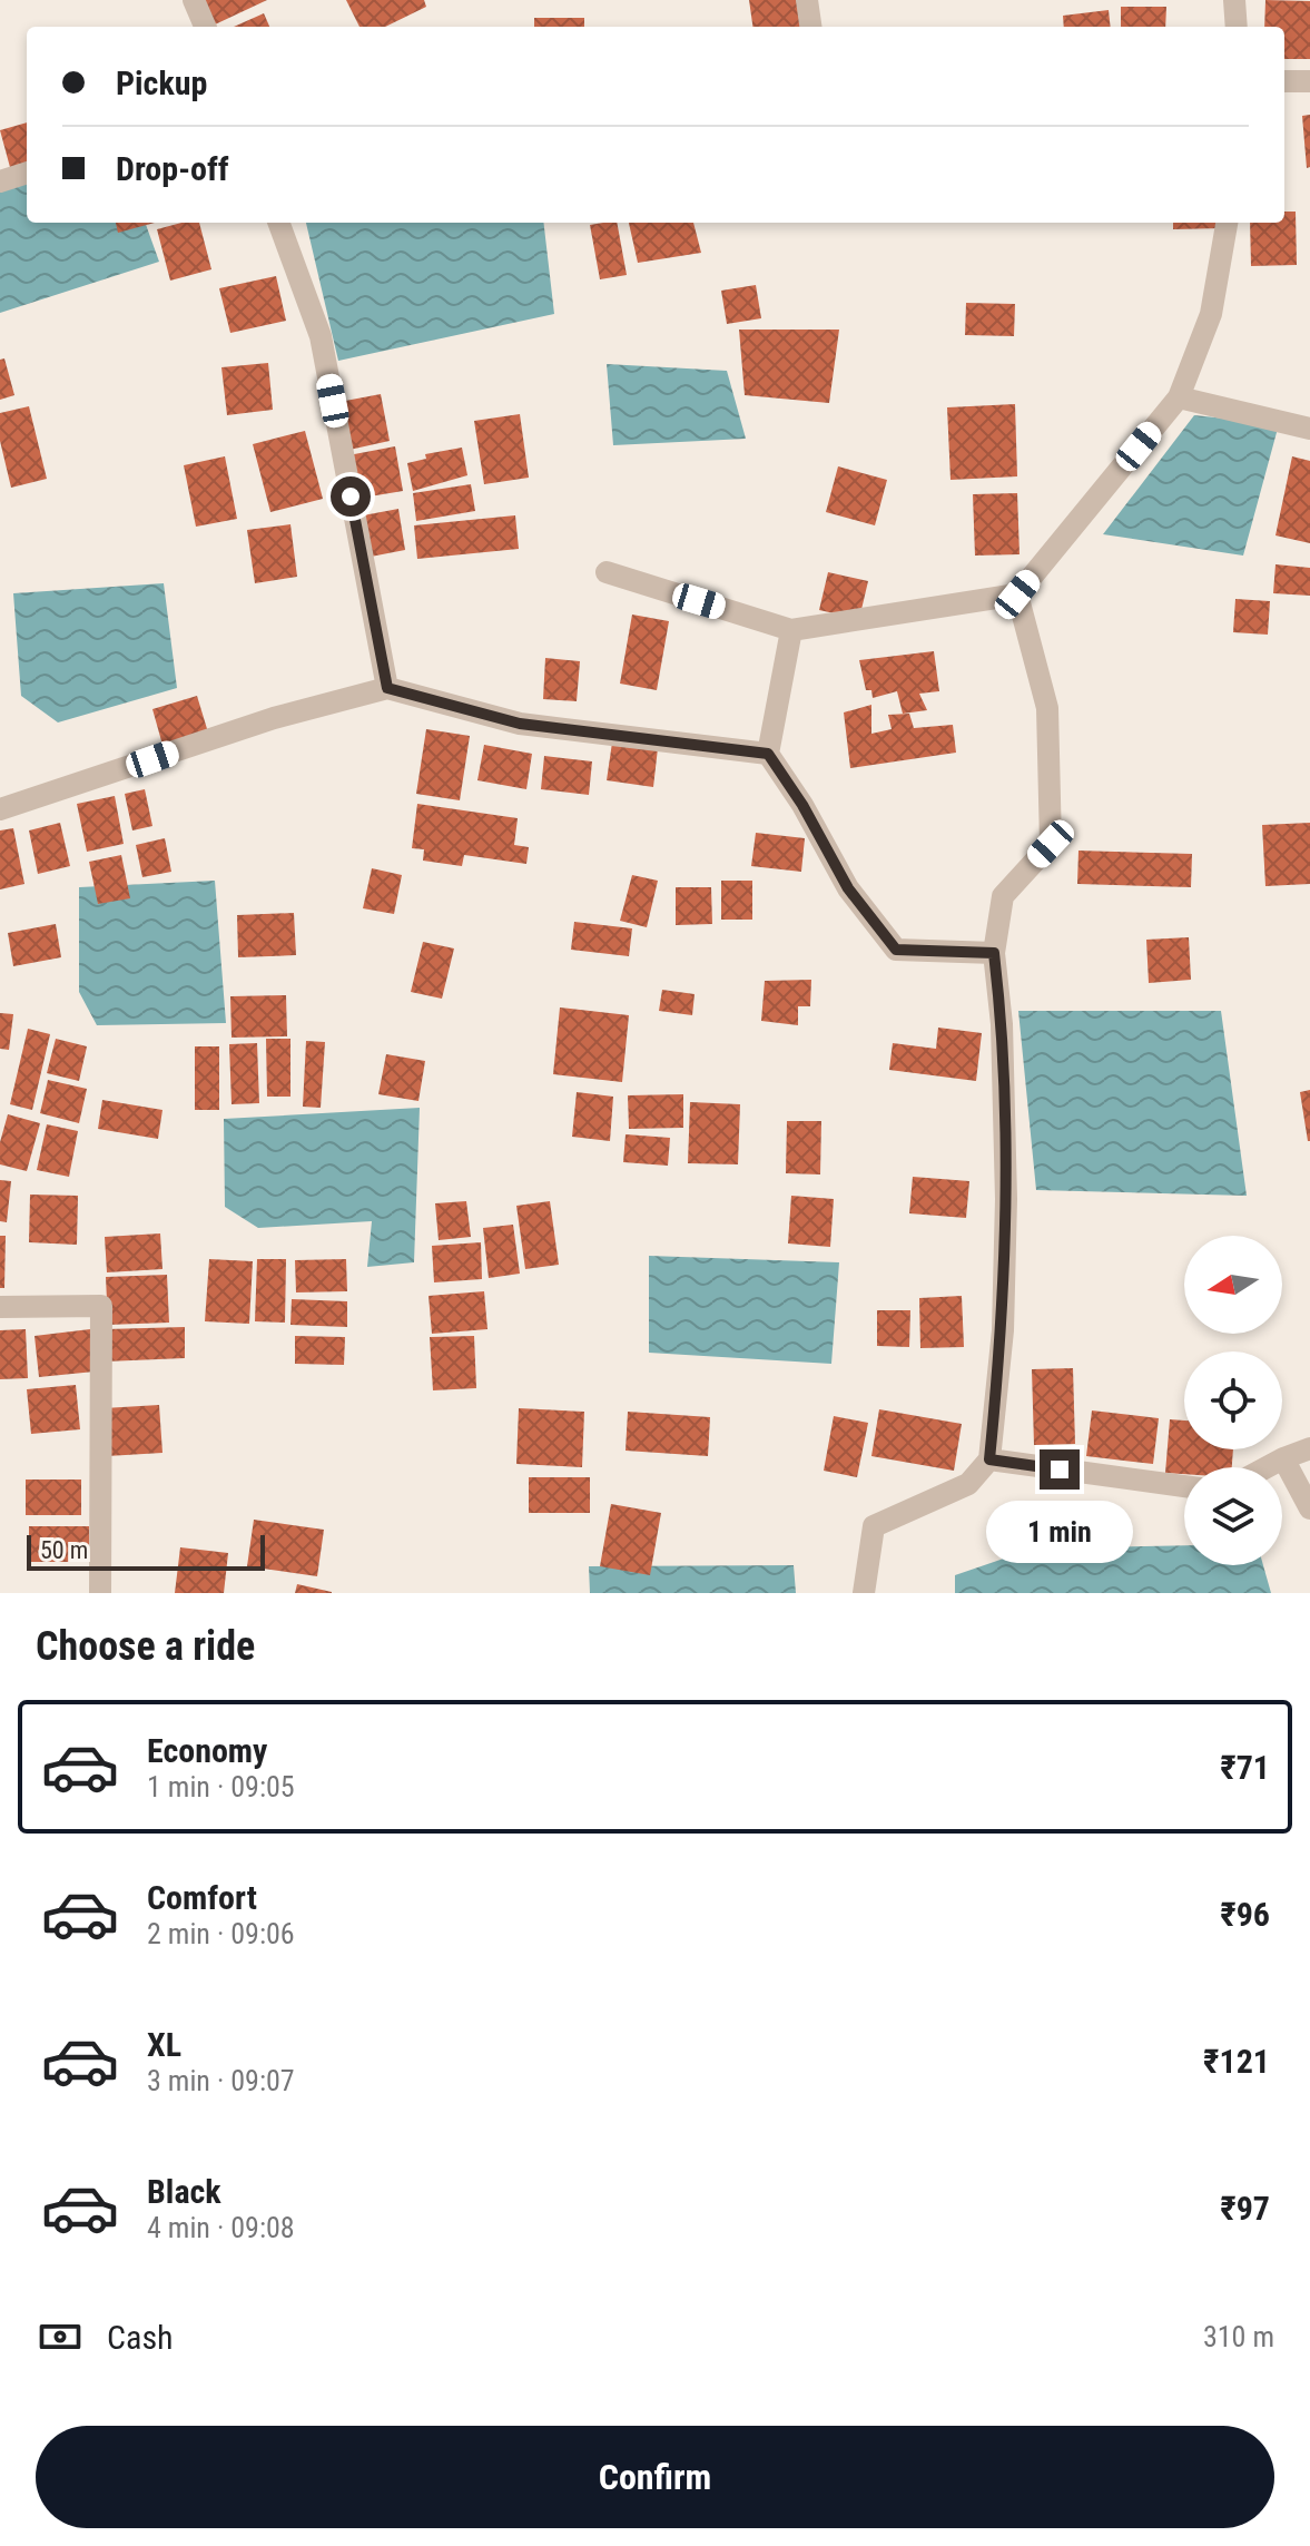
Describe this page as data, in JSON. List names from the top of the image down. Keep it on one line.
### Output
{"scale_bar":"50 m","north":"left","page":{"banner":["Pickup","Drop-off"],"bubble":"1 min","scale":"50 m","heading":"Choose a ride","list":[{"name":"Economy","note":"1 min · 09:05","value":"₹71"},{"name":"Comfort","note":"2 min · 09:06","value":"₹96"},{"name":"XL","note":"3 min · 09:07","value":"₹121"},{"name":"Black","note":"4 min · 09:08","value":"₹97"}],"pay":["Cash","310 m"],"buttons":"Confirm"}}
